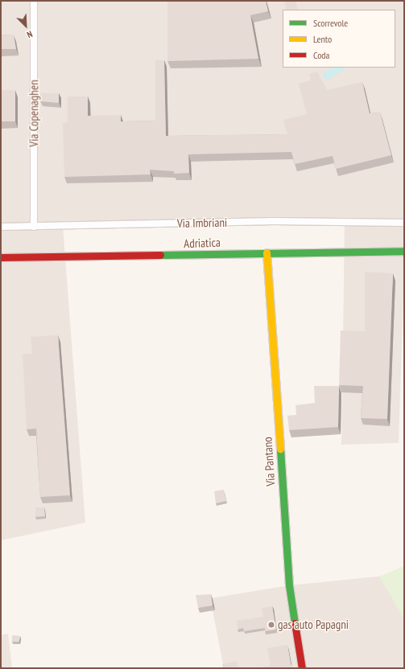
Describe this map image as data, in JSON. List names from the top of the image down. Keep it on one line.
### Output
{"streets":{"street":["Adriatica","Via Pantano"],"lane":["Via Copenaghen","Via Imbriani"]},"crossings":[["Via Copenaghen","Via Imbriani"],["Adriatica","Via Pantano"]],"places":["gas auto Papagni"],"legend":["Scorrevole","Lento","Coda"],"north":"bottom right"}
